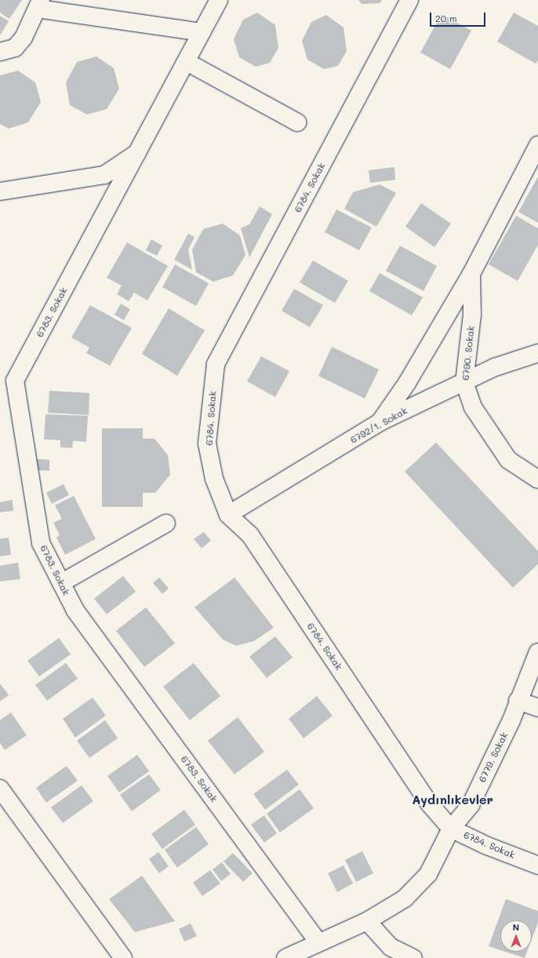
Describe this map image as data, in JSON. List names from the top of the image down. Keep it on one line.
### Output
{"streets":{"street":["6784. Sokak","6783. Sokak","6790. Sokak","6792/1. Sokak","6779. Sokak"]},"crossings":[["6784. Sokak","6792/1. Sokak"],["6784. Sokak","6779. Sokak"],["6783. Sokak","6779. Sokak"],["6790. Sokak","6792/1. Sokak"]],"districts":["Aydınlıkevler"],"scale_bar":"20 m","north":"top"}
